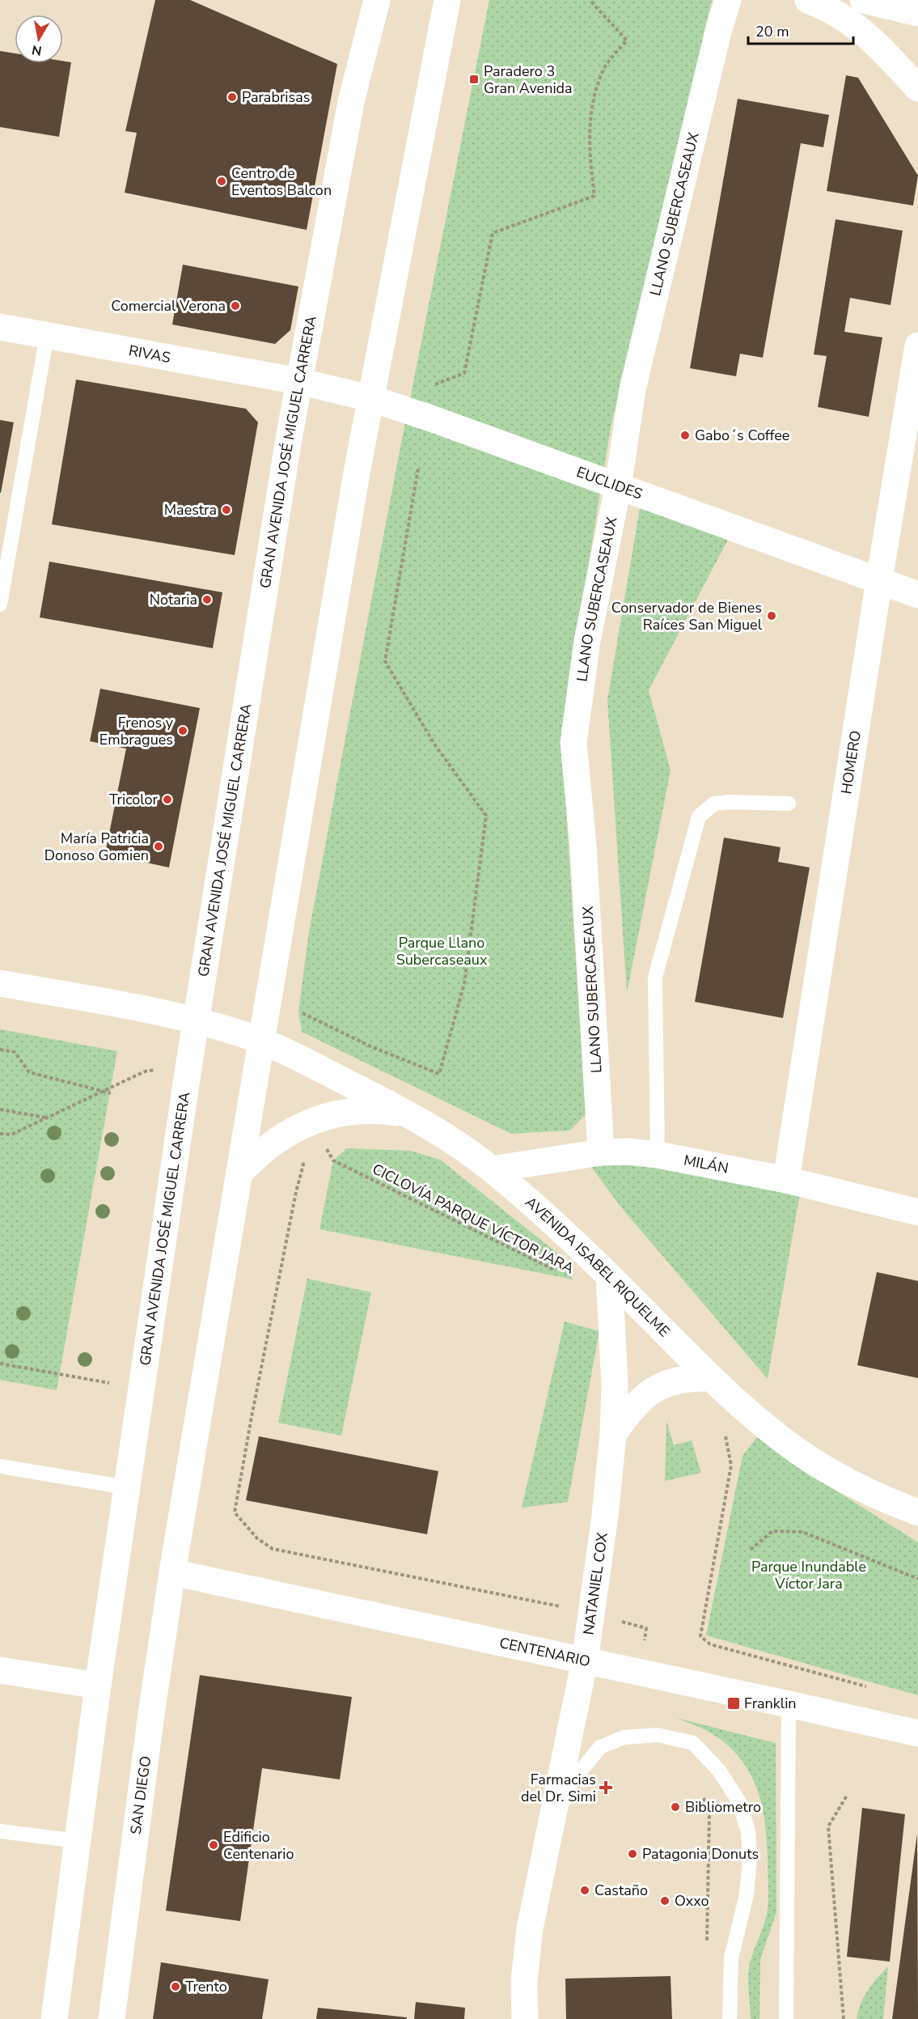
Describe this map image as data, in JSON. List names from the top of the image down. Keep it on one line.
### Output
{"streets":{"main road":["LLANO SUBERCASEAUX","RIVAS","GRAN AVENIDA JOSÉ MIGUEL CARRERA","EUCLIDES","HOMERO","MILÁN","AVENIDA ISABEL RIQUELME","NATANIEL COX","CENTENARIO","SAN DIEGO"],"path":["CICLOVÍA PARQUE VÍCTOR JARA"]},"crossings":[["LLANO SUBERCASEAUX","EUCLIDES"],["LLANO SUBERCASEAUX","MILÁN"],["RIVAS","GRAN AVENIDA JOSÉ MIGUEL CARRERA"],["RIVAS","EUCLIDES"],["GRAN AVENIDA JOSÉ MIGUEL CARRERA","EUCLIDES"],["GRAN AVENIDA JOSÉ MIGUEL CARRERA","AVENIDA ISABEL RIQUELME"],["EUCLIDES","HOMERO"],["HOMERO","MILÁN"],["MILÁN","AVENIDA ISABEL RIQUELME"],["AVENIDA ISABEL RIQUELME","NATANIEL COX"],["NATANIEL COX","CENTENARIO"],["CENTENARIO","SAN DIEGO"]],"parks":["Parque Llano Subercaseaux","Parque Inundable Víctor Jara"],"places":{"transit":["Paradero 3 Gran Avenida","Franklin"],"other":["Parabrisas","Centro de Eventos Balcon","Comercial Verona","Gabo´s Coffee","Maestra","Notaria","Conservador de Bienes Raíces San Miguel","Frenos y Embragues","Tricolor","María Patricia Donoso Gomien","Bibliometro","Edificio Centenario","Patagonia Donuts","Castaño","Oxxo","Trento"],"health":["Farmacias del Dr. Simi"]},"scale_bar":"20 m","north":"bottom"}
